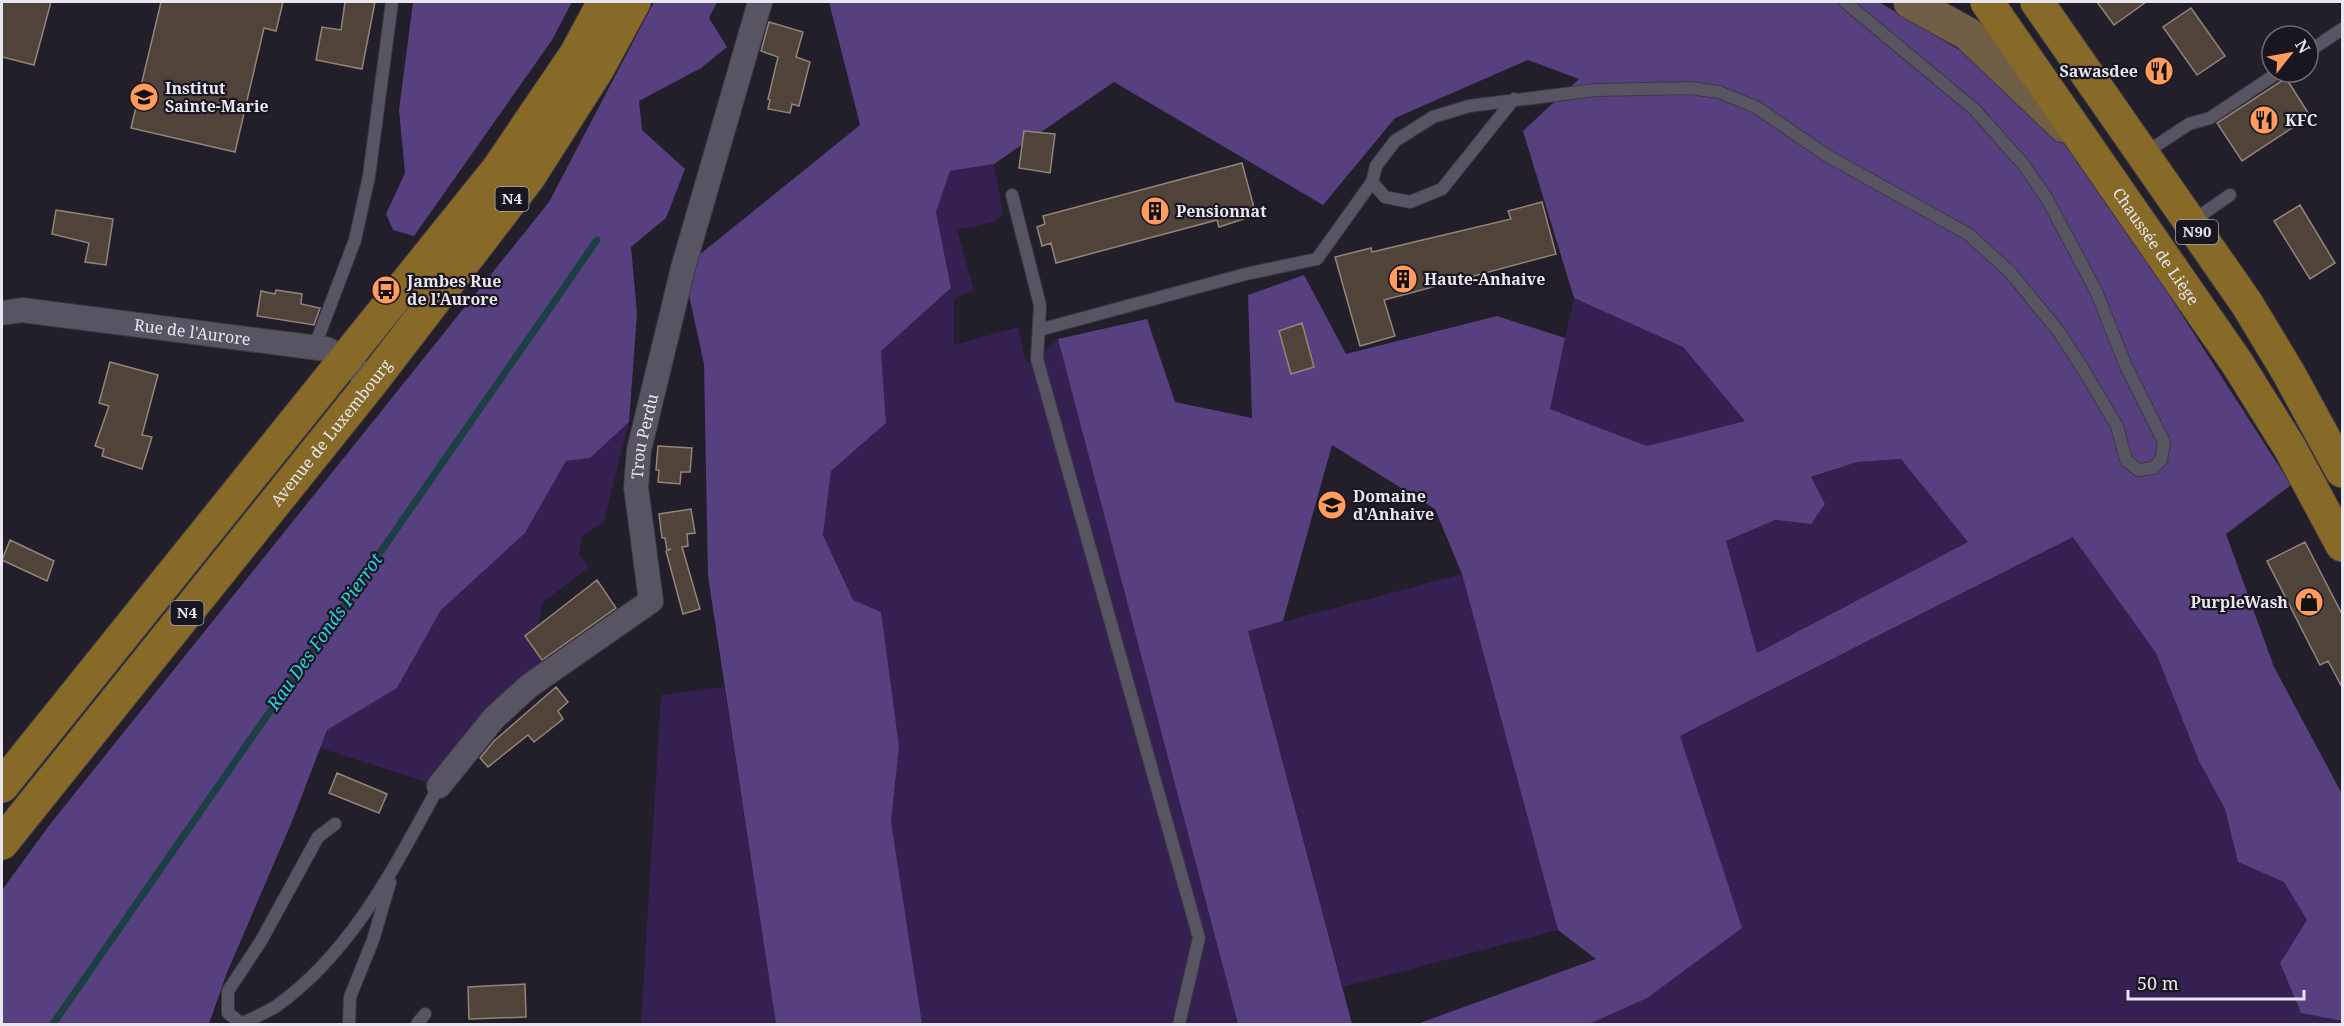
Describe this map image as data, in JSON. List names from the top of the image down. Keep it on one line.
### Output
{"streets":{"main road":["N4","N90","Chaussée de Liège","Avenue de Luxembourg"],"street":["Rue de l'Aurore","Trou Perdu"]},"crossings":[["N90","Chaussée de Liège"],["Rue de l'Aurore","Avenue de Luxembourg"]],"water":["Rau Des Fonds Pierrot"],"places":{"restaurant":["Sawasdee","KFC"],"school or university":["Institut Sainte-Marie","Domaine d'Anhaive"],"building":["Pensionnat","Haute-Anhaive"],"bus stop":["Jambes Rue de l'Aurore"],"shop":["PurpleWash"]},"scale_bar":"50 m","north":"top right"}
